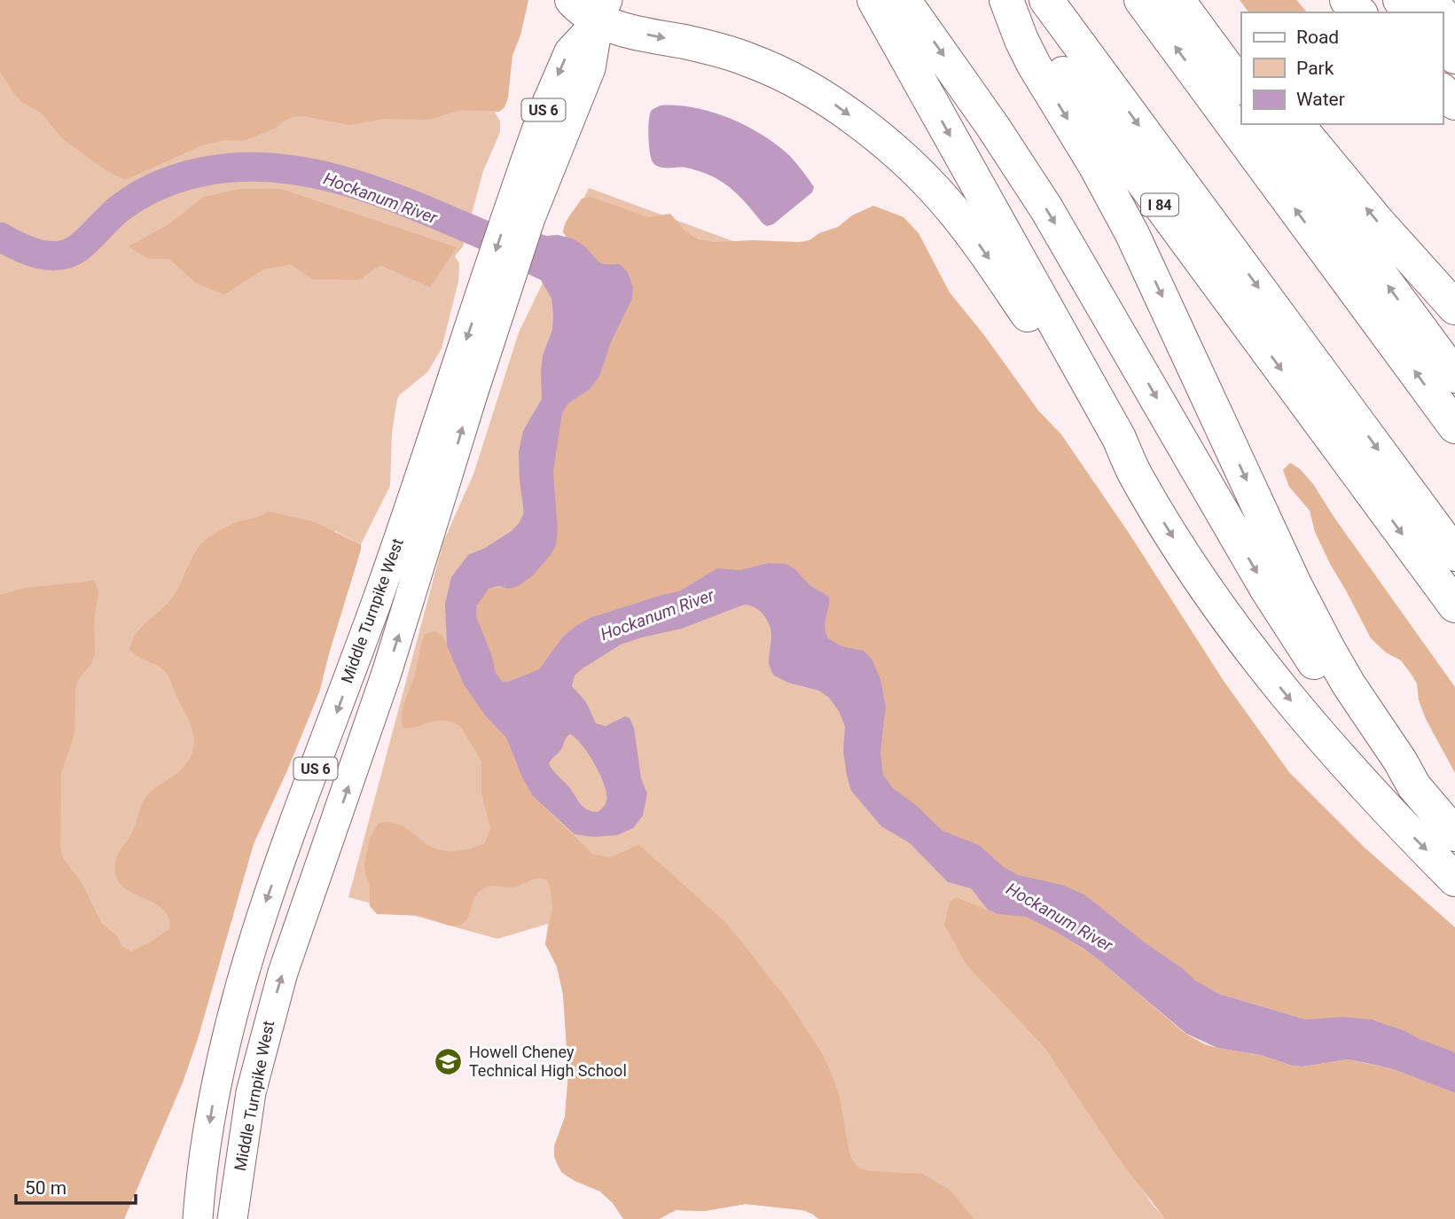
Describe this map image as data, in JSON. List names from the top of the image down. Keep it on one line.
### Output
{"streets":{"highway":["I 84"],"main road":["US 6","Middle Turnpike West"]},"water":["Hockanum River"],"places":{"school or university":["Howell Cheney Technical High School"]},"legend":["Road","Park","Water"],"scale_bar":"50 m"}
